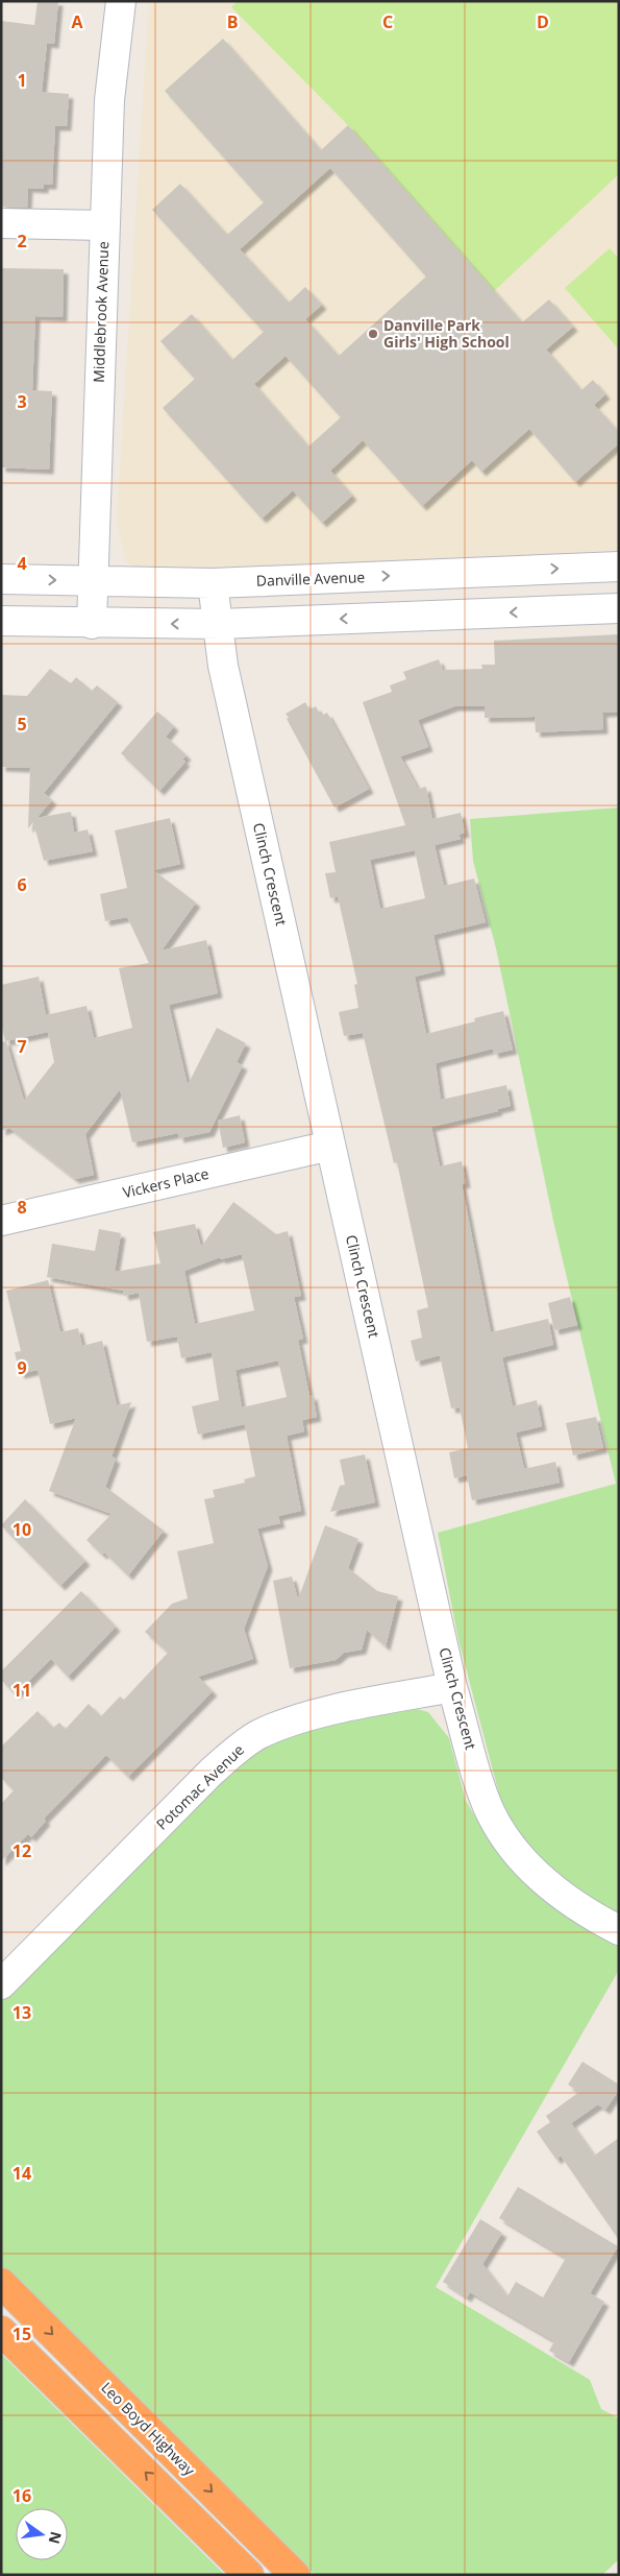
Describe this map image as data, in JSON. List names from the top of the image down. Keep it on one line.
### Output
{"streets":{"highway":["Leo Boyd Highway"],"street":["Middlebrook Avenue","Danville Avenue","Clinch Crescent","Vickers Place","Potomac Avenue"]},"crossings":[["Middlebrook Avenue","Danville Avenue"],["Danville Avenue","Clinch Crescent"],["Clinch Crescent","Vickers Place"],["Clinch Crescent","Potomac Avenue"]],"places":["Danville Park Girls' High School"],"north":"right","grid":{"columns":["A","B","C","D"],"rows":["1","2","3","4","5","6","7","8","9","10","11","12","13","14","15","16"]}}
